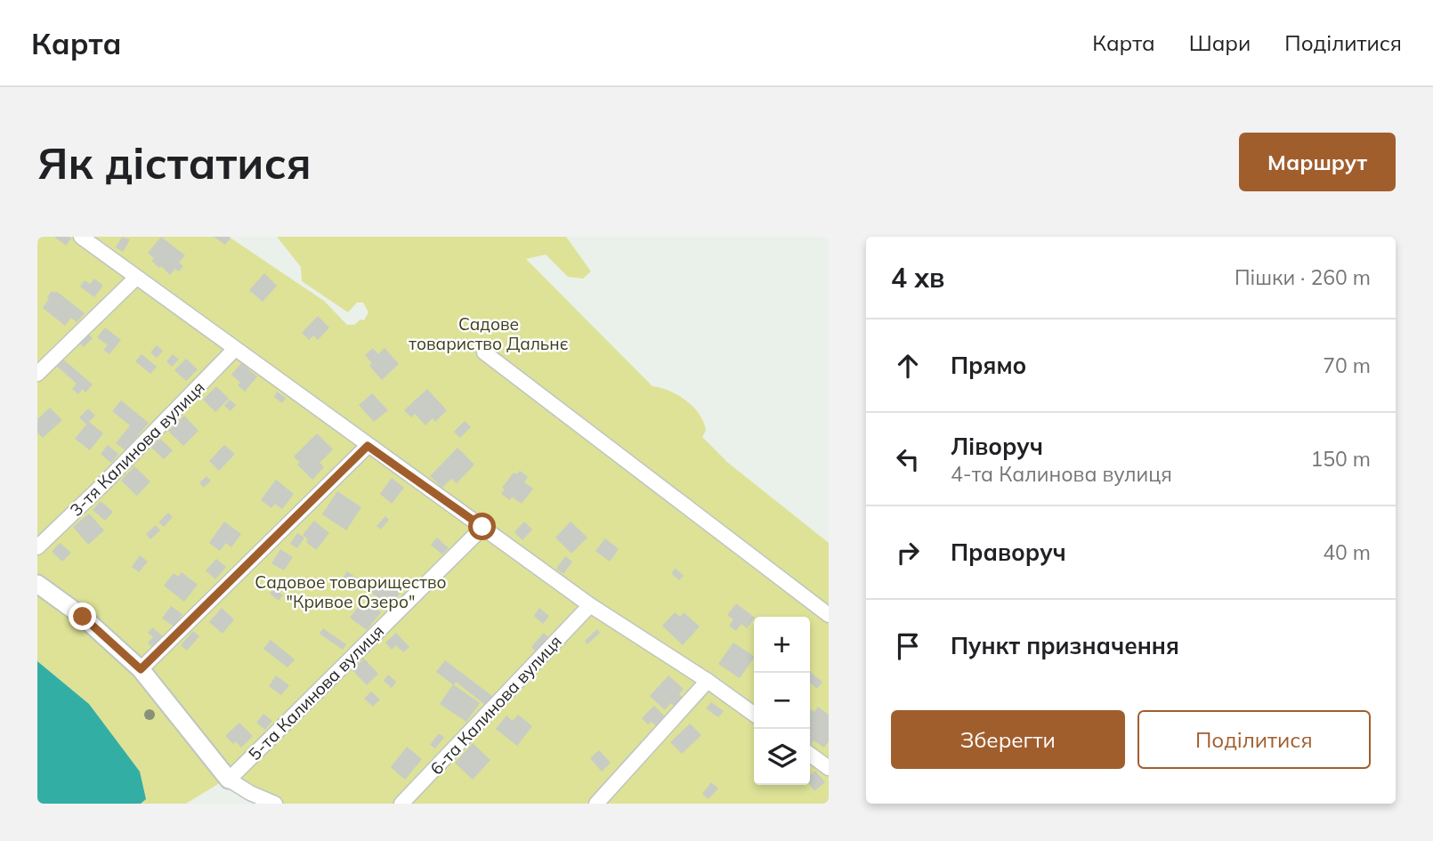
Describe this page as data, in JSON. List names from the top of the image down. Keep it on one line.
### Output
{"streets":{"street":["3-тя Калинова вулиця","5-та Калинова вулиця","6-та Калинова вулиця"]},"parks":["Садове товариство Дальнє","Садовое товарищество \"Кривое Озеро\""],"page":{"header":"Карта","nav":["Карта","Шари","Поділитися"],"buttons":["Маршрут",["Зберегти","Поділитися"]],"title":"Як дістатися","heading":["4 хв","Пішки · 260 m"],"list":[["Прямо","70 m"],["Ліворуч","4-та Калинова вулиця","150 m"],["Праворуч","40 m"],"Пункт призначення"],"map_buttons":["+","−"]}}
